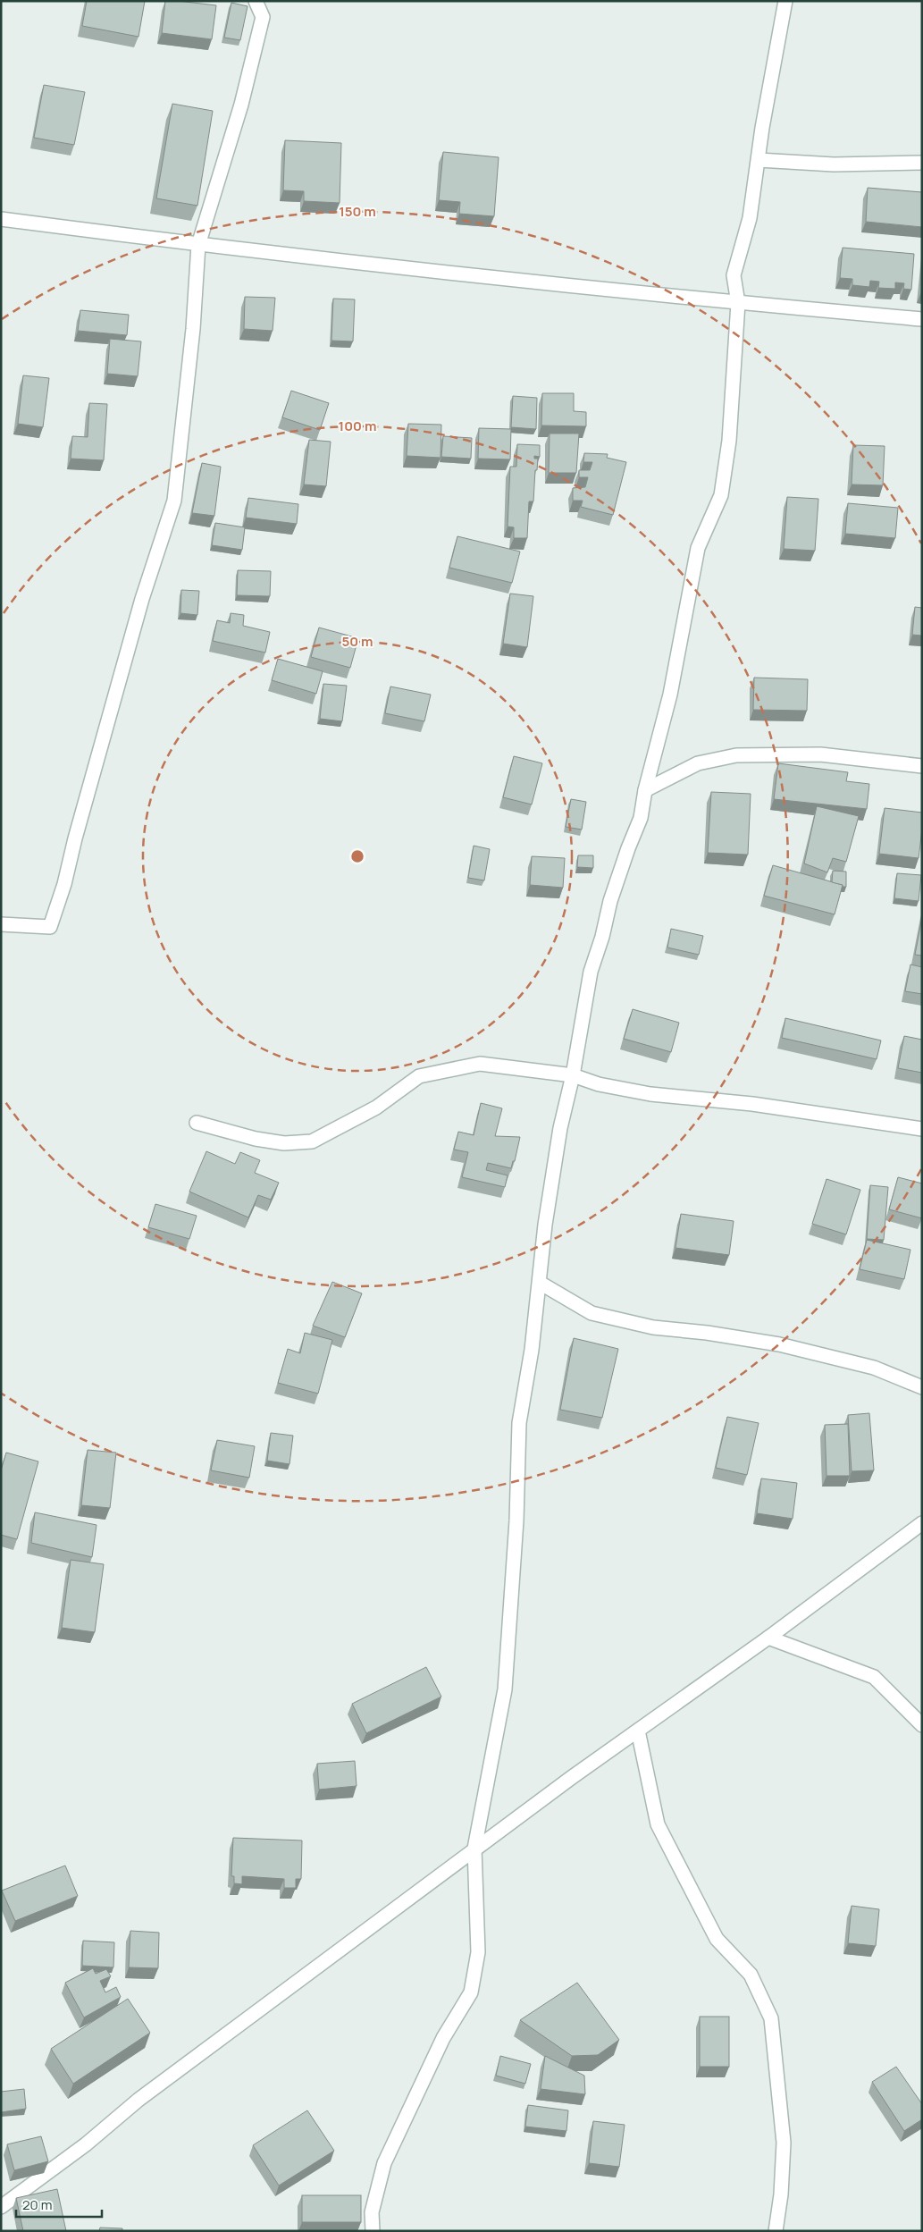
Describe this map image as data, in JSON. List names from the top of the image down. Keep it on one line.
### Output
{"scale_bar":"20 m","rings":["150 m","100 m","50 m"]}
